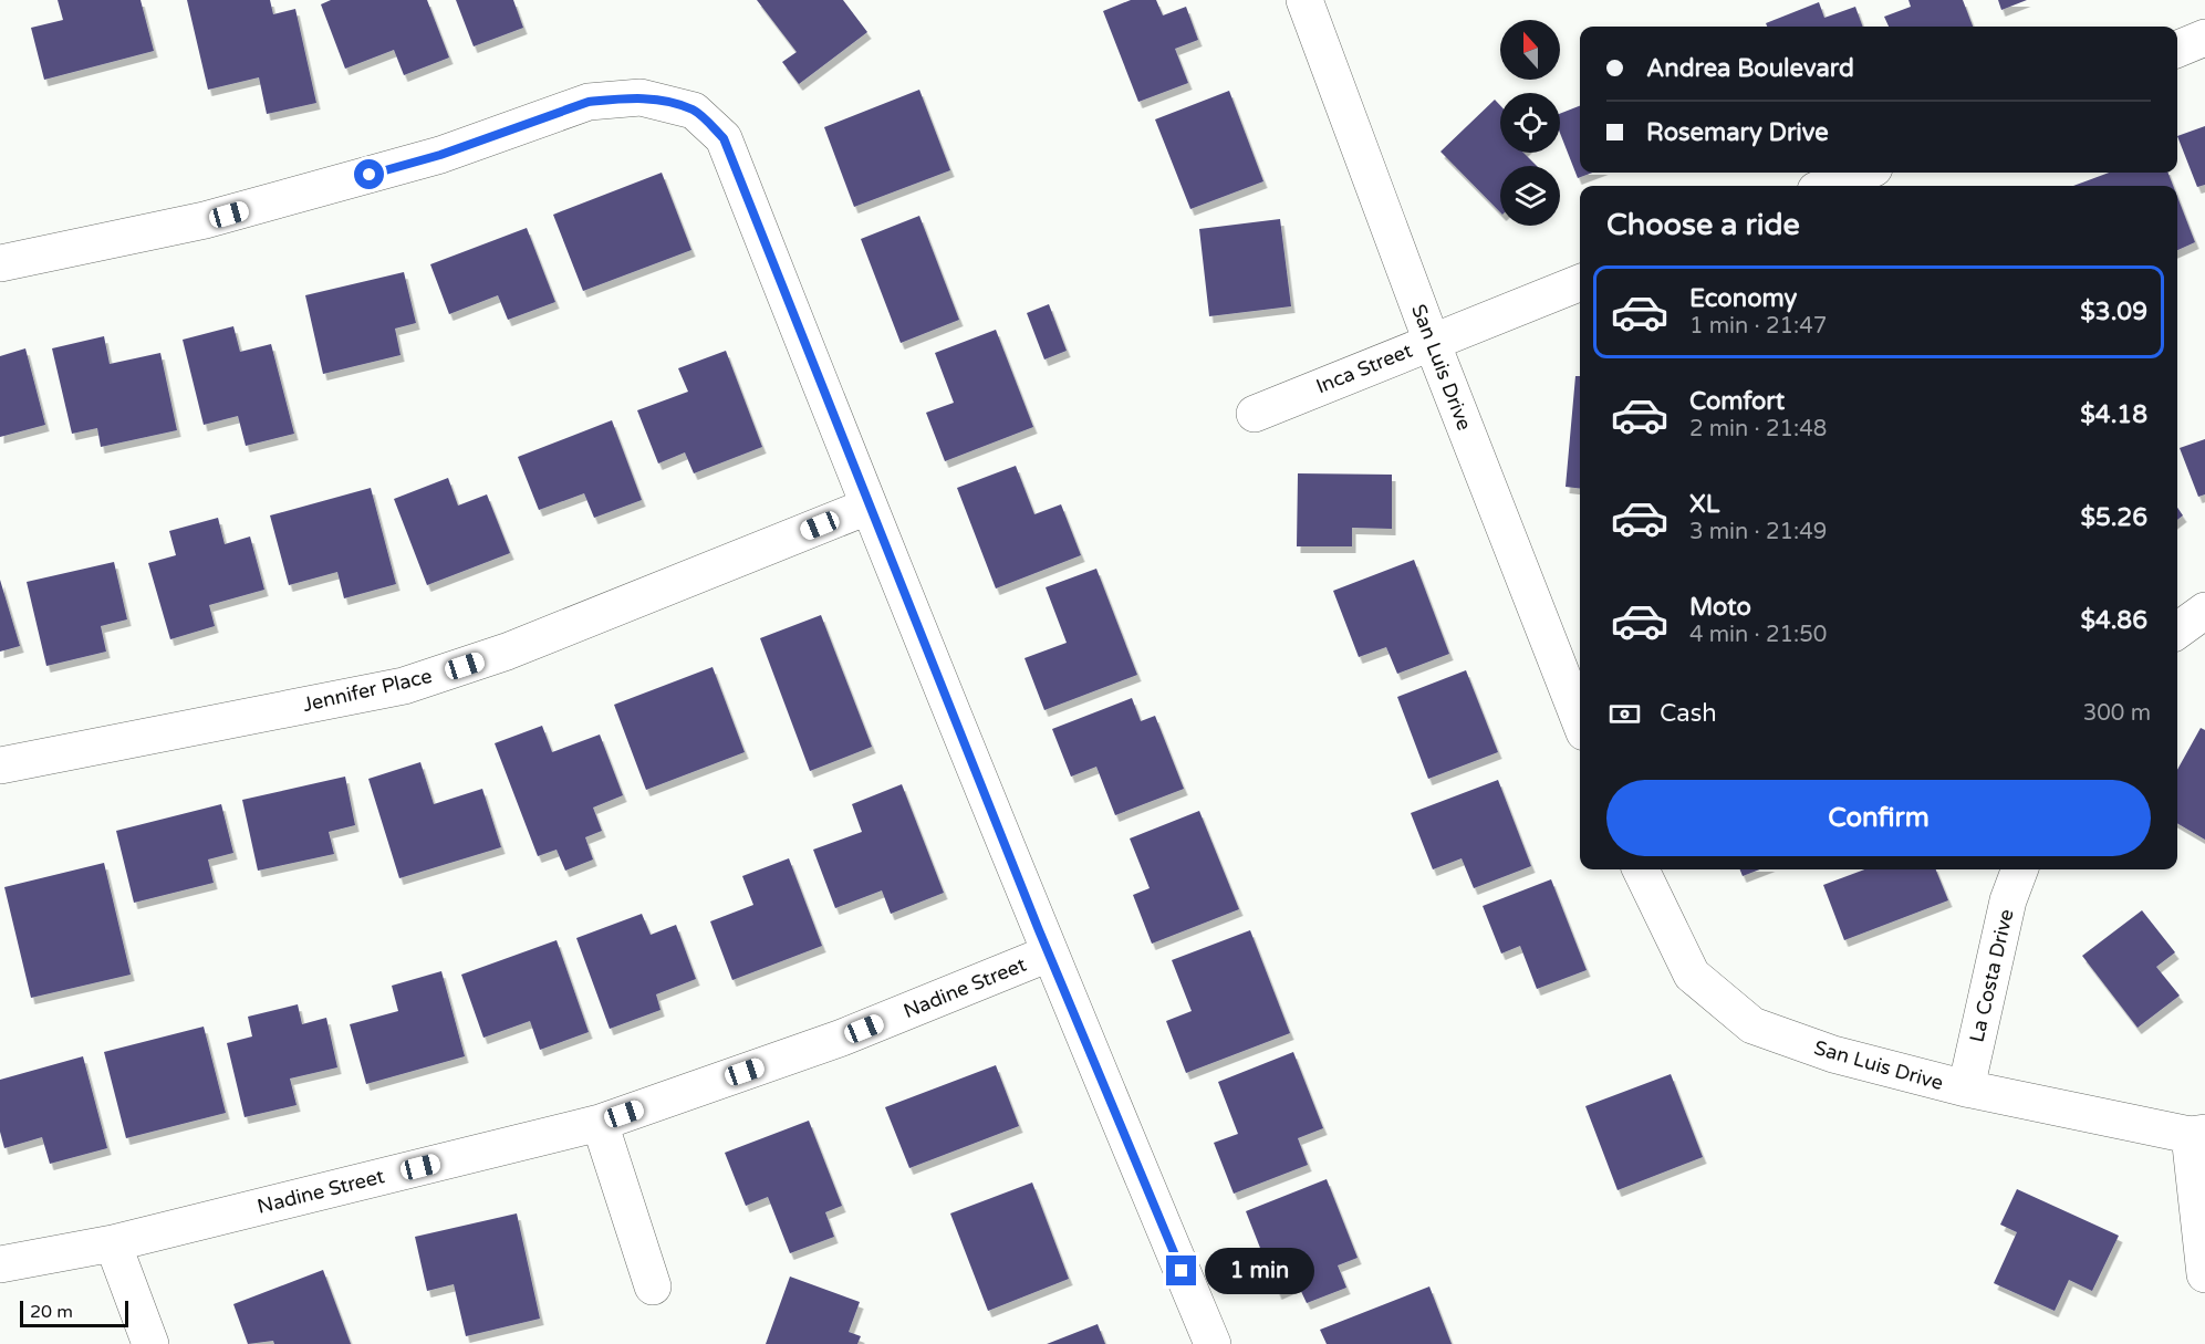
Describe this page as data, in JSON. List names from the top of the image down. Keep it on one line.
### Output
{"streets":{"street":["San Luis Drive","Inca Street","Jennifer Place","La Costa Drive","Nadine Street"]},"crossings":[["San Luis Drive","Inca Street"],["San Luis Drive","La Costa Drive"]],"scale_bar":"20 m","north":"top","page":{"banner":["Andrea Boulevard","Rosemary Drive"],"heading":"Choose a ride","list":[{"name":"Economy","note":"1 min · 21:47","value":"$3.09"},{"name":"Comfort","note":"2 min · 21:48","value":"$4.18"},{"name":"XL","note":"3 min · 21:49","value":"$5.26"},{"name":"Moto","note":"4 min · 21:50","value":"$4.86"}],"pay":["Cash","300 m"],"buttons":"Confirm","bubble":"1 min","scale":"20 m"}}
